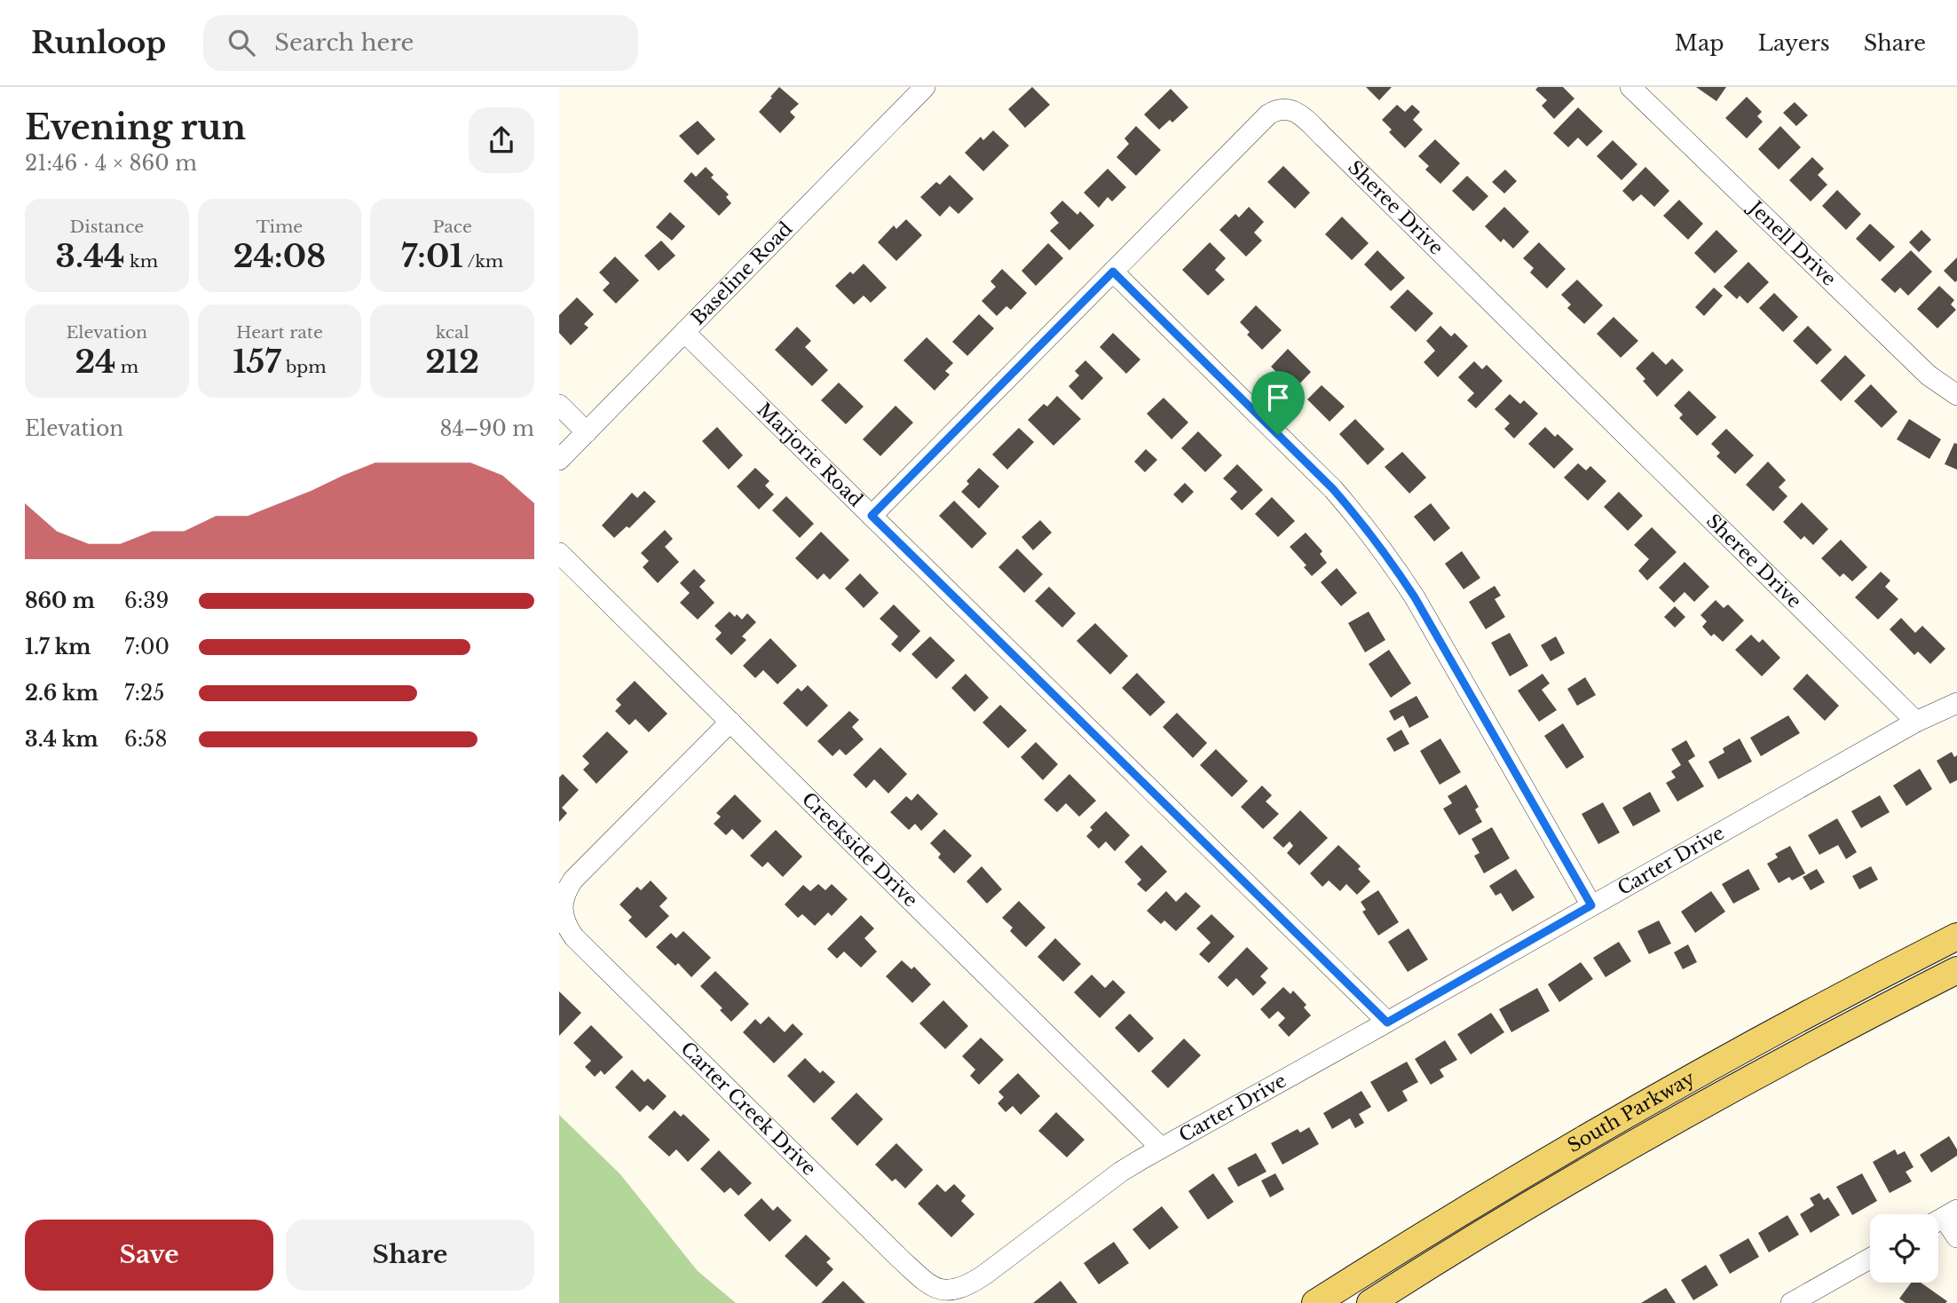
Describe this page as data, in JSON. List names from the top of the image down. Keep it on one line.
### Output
{"streets":{"main road":["South Parkway"],"street":["Sheree Drive","Jenell Drive","Baseline Road","Marjorie Road","Creekside Drive","Carter Drive","Carter Creek Drive"]},"crossings":[["Sheree Drive","Marjorie Road"],["Sheree Drive","Carter Drive"],["Baseline Road","Marjorie Road"],["Marjorie Road","Carter Drive"],["Creekside Drive","Carter Drive"],["Creekside Drive","Carter Creek Drive"],["Carter Drive","Carter Creek Drive"]],"page":{"header":"Runloop","search":"Search here","nav":["Map","Layers","Share"],"heading":["Evening run","21:46 · 4 × 860 m"],"stats":[["Distance","3.44 km"],["Time","24:08"],["Pace","7:01 /km"],["Elevation","24 m"],["Heart rate","157 bpm"],["kcal","212"]],"chart":["Elevation","84–90 m"],"list":[{"name":"860 m","note":"6:39"},{"name":"1.7 km","note":"7:00"},{"name":"2.6 km","note":"7:25"},{"name":"3.4 km","note":"6:58"}],"buttons":["Save","Share"]}}
